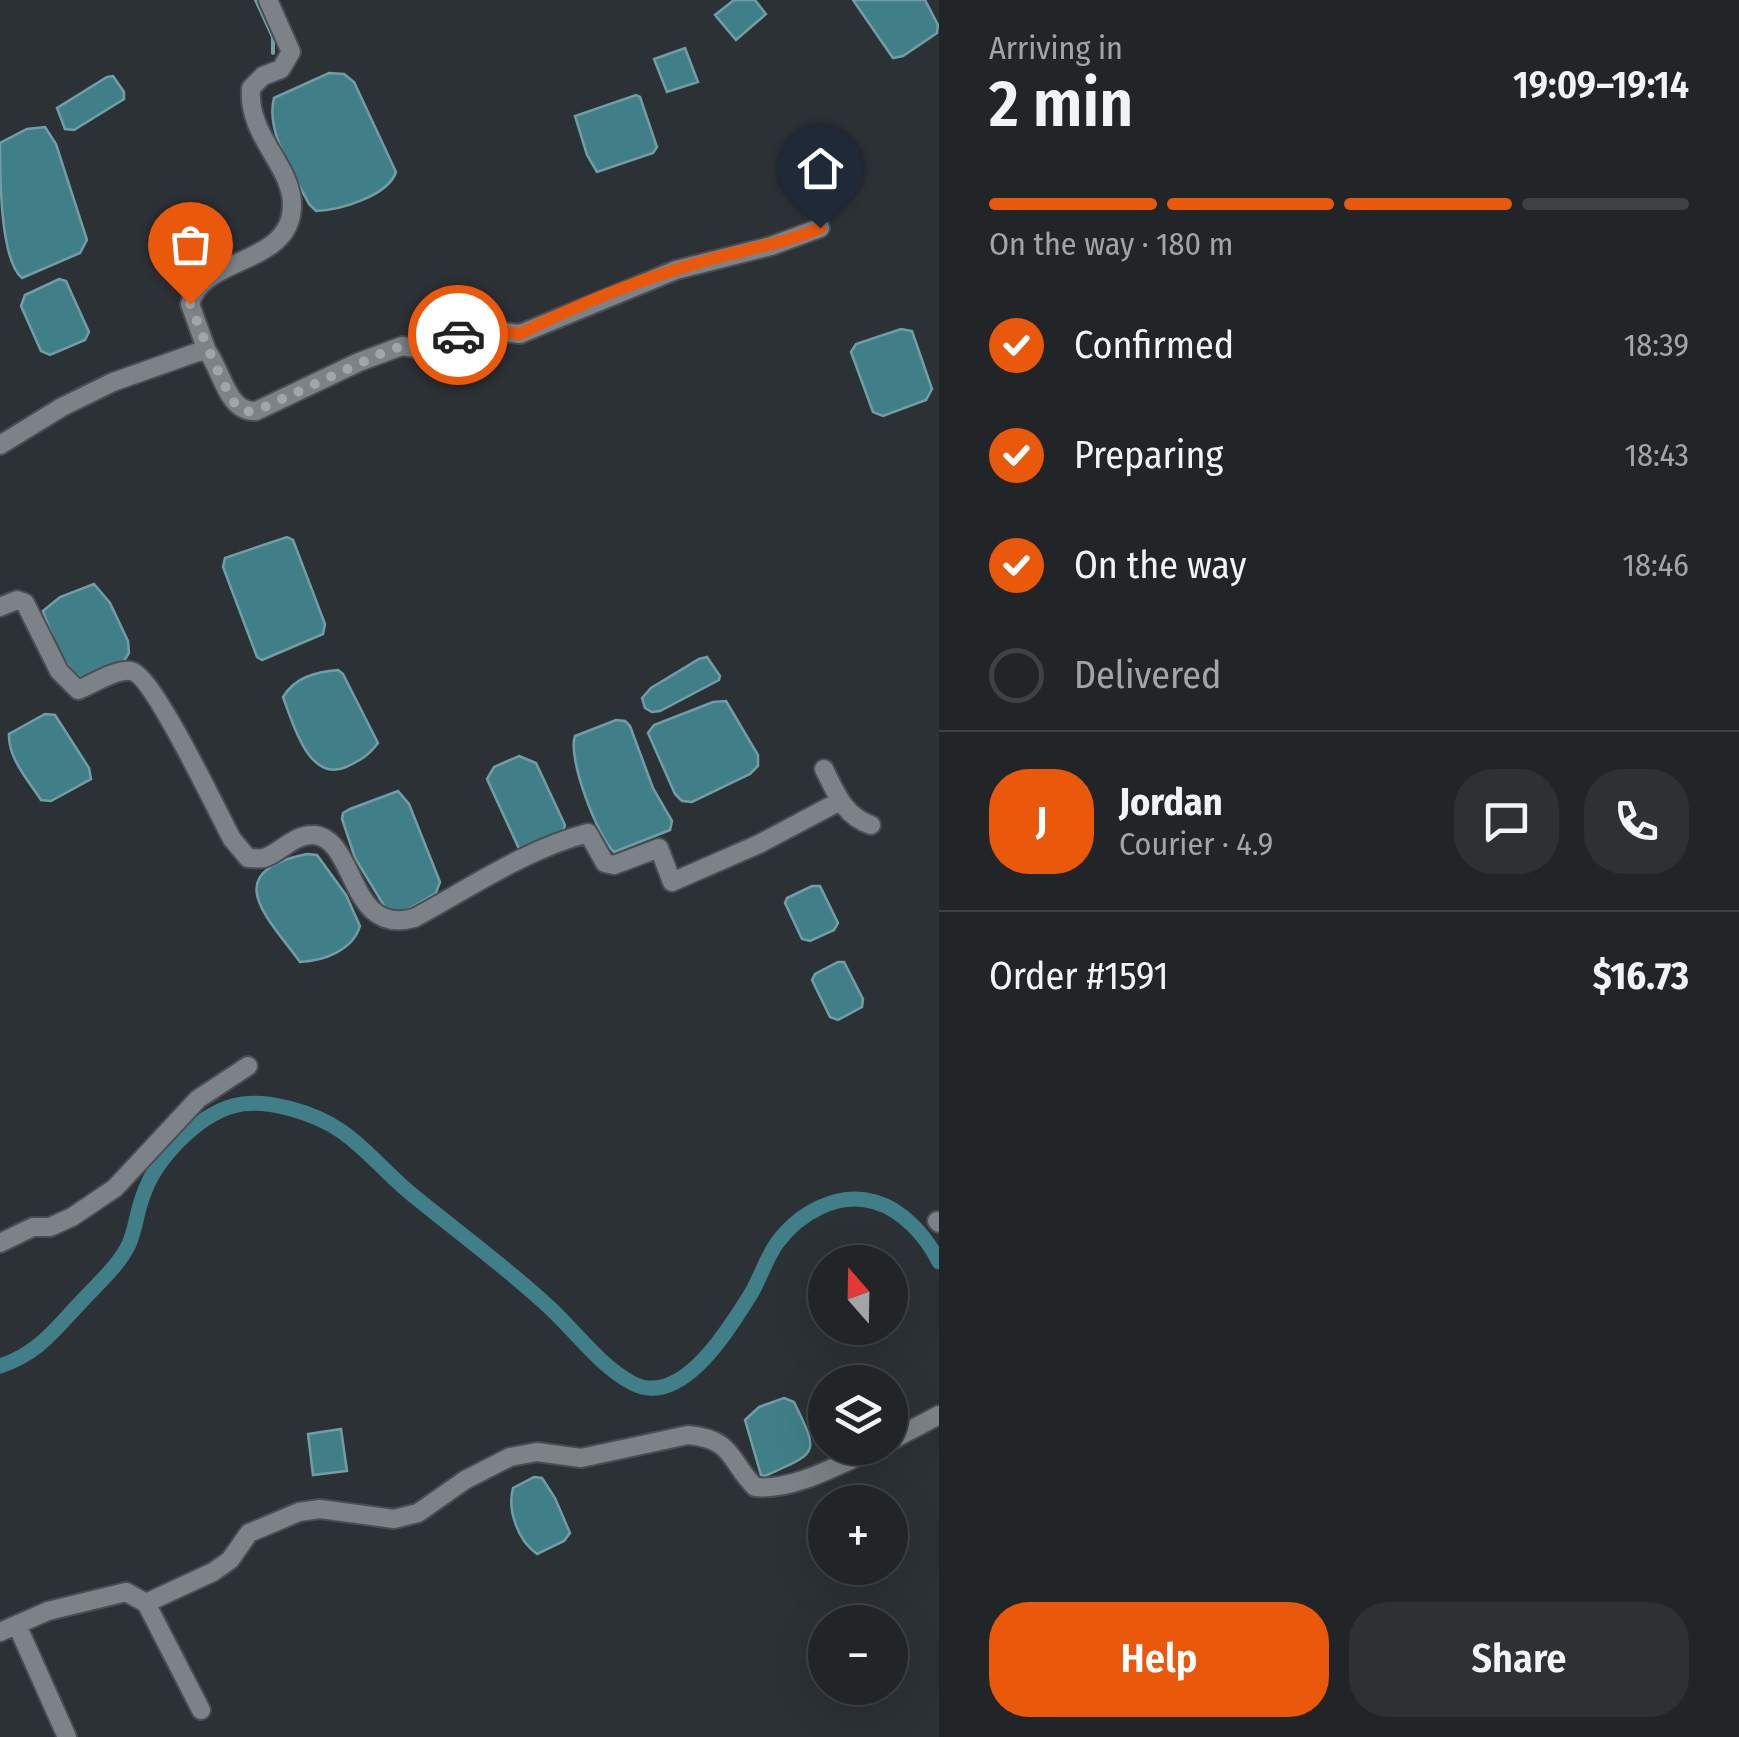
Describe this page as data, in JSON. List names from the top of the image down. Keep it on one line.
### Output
{"north":"top","page":{"heading":["2 min","Arriving in","19:09–19:14"],"panel":["Jordan","Courier · 4.9","Order #1591","$16.73"],"bar":"On the way · 180 m","list":[["Confirmed","18:39"],["Preparing","18:43"],["On the way","18:46"],"Delivered"],"round":"J","map_buttons":["+","−"],"buttons":["Help","Share"]}}
